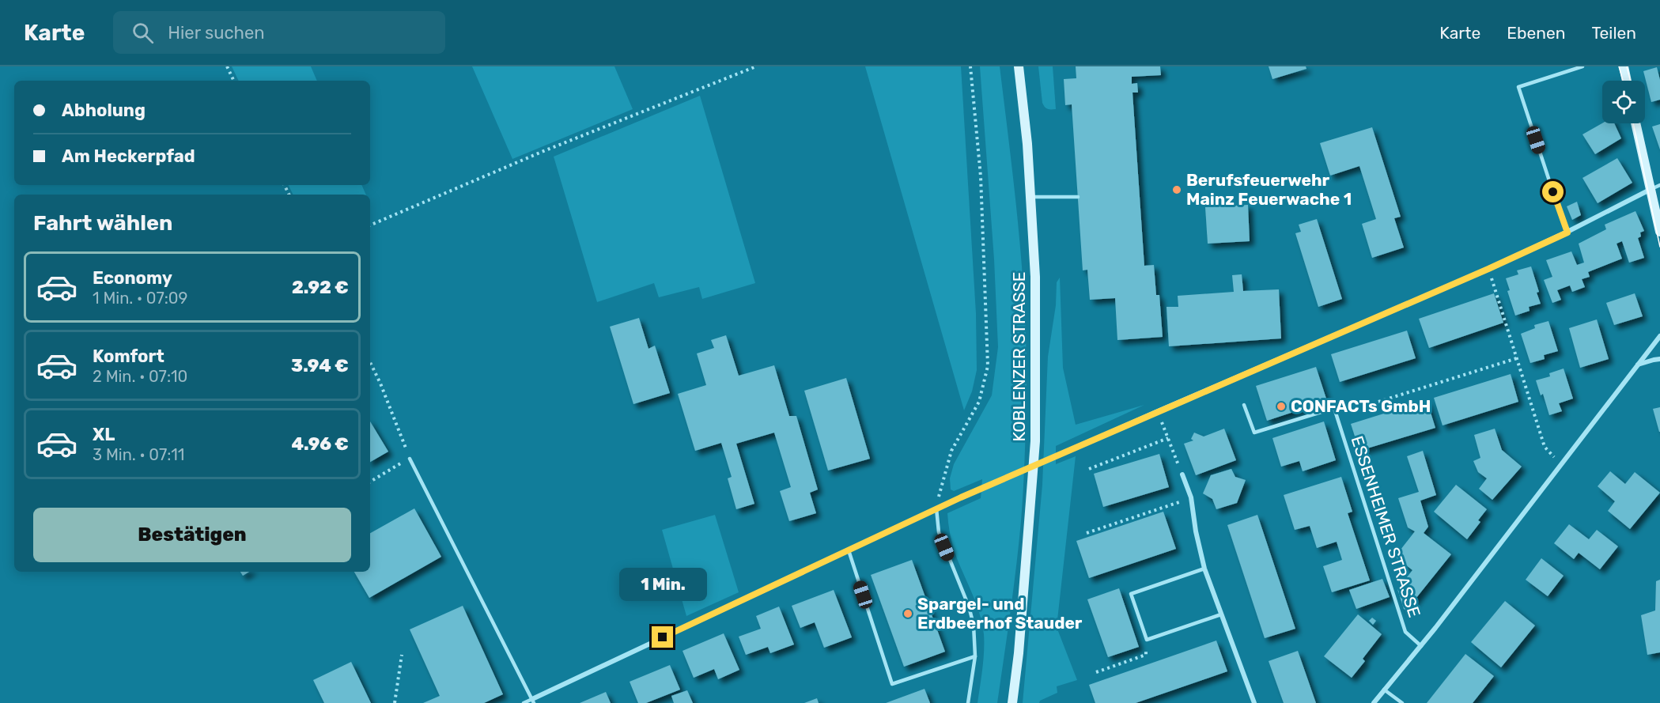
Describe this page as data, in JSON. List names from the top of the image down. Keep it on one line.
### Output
{"streets":{"main road":["KOBLENZER STRASSE"],"street":["ESSENHEIMER STRASSE"]},"places":["Berufsfeuerwehr Mainz Feuerwache 1","CONFACTs GmbH","Spargel- und Erdbeerhof Stauder"],"page":{"header":"Karte","search":"Hier suchen","nav":["Karte","Ebenen","Teilen"],"banner":["Abholung","Am Heckerpfad"],"heading":"Fahrt wählen","list":[{"name":"Economy","note":"1 Min. · 07:09","value":"2.92 €"},{"name":"Komfort","note":"2 Min. · 07:10","value":"3.94 €"},{"name":"XL","note":"3 Min. · 07:11","value":"4.96 €"}],"buttons":"Bestätigen","bubble":"1 Min."}}
